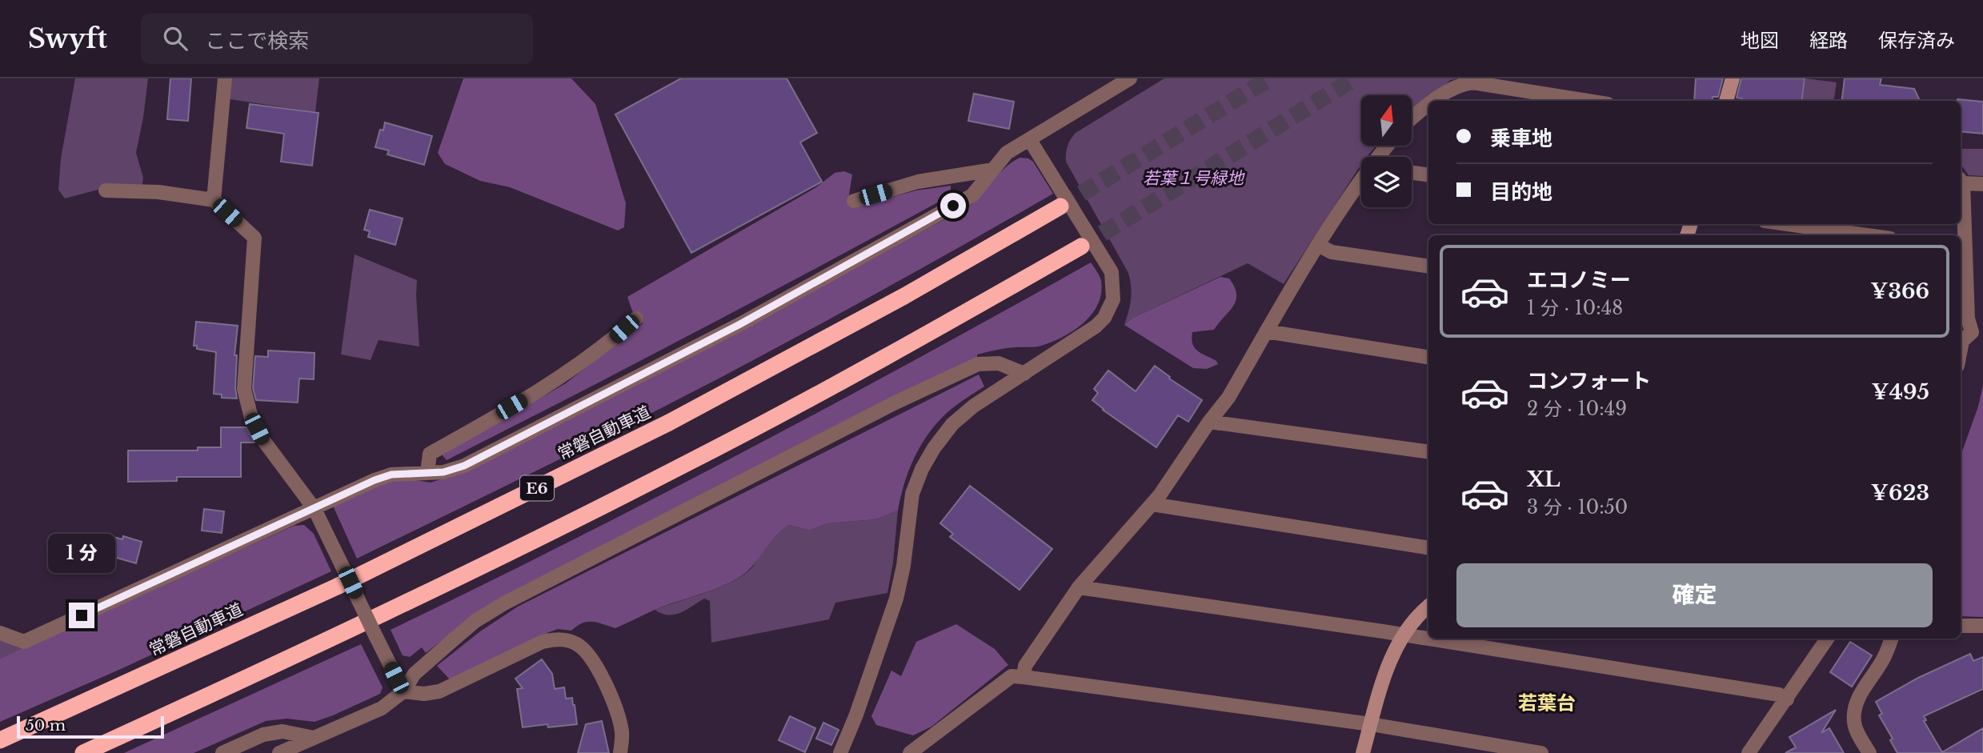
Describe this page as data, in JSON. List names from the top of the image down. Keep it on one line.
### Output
{"streets":{"highway":["常磐自動車道","E6"]},"districts":["若葉台"],"parks":["若葉１号緑地"],"scale_bar":"50 m","north":"top","page":{"header":"Swyft","search":"ここで検索","nav":["地図","経路","保存済み"],"banner":["乗車地","目的地"],"list":[{"name":"エコノミー","note":"1 分 · 10:48","value":"¥366"},{"name":"コンフォート","note":"2 分 · 10:49","value":"¥495"},{"name":"XL","note":"3 分 · 10:50","value":"¥623"}],"bubble":"1 分","buttons":"確定","scale":"50 m"}}
